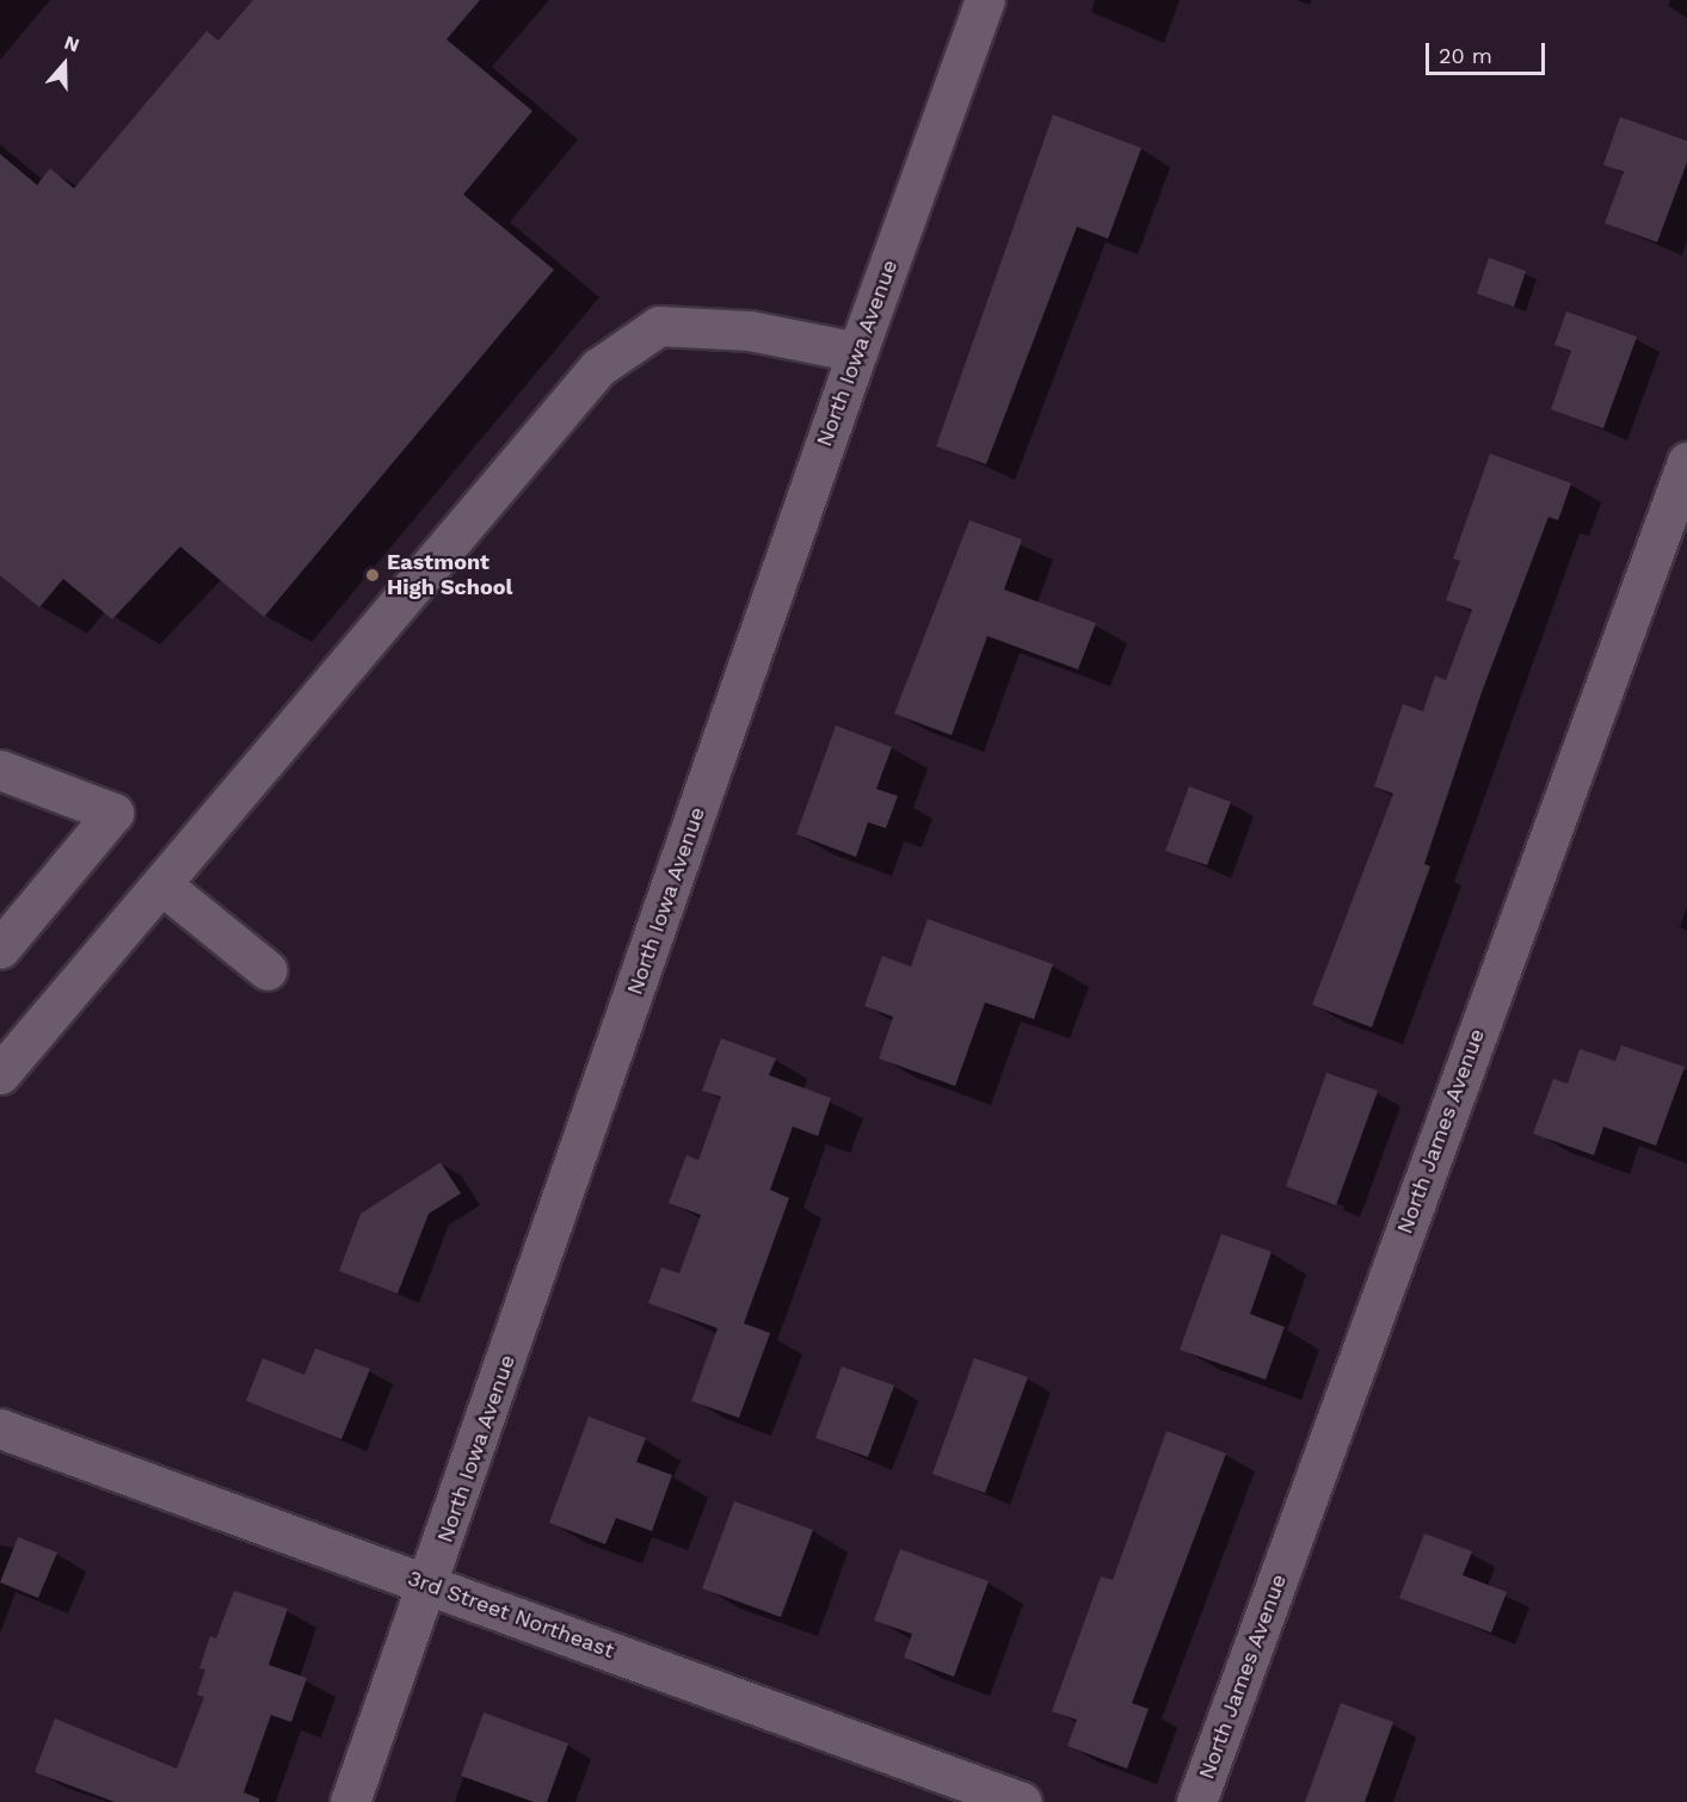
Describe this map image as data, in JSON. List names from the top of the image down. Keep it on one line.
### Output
{"streets":{"street":["North Iowa Avenue","North James Avenue","3rd Street Northeast"]},"crossings":[["North Iowa Avenue","3rd Street Northeast"]],"places":["Eastmont High School"],"scale_bar":"20 m","north":"top"}
